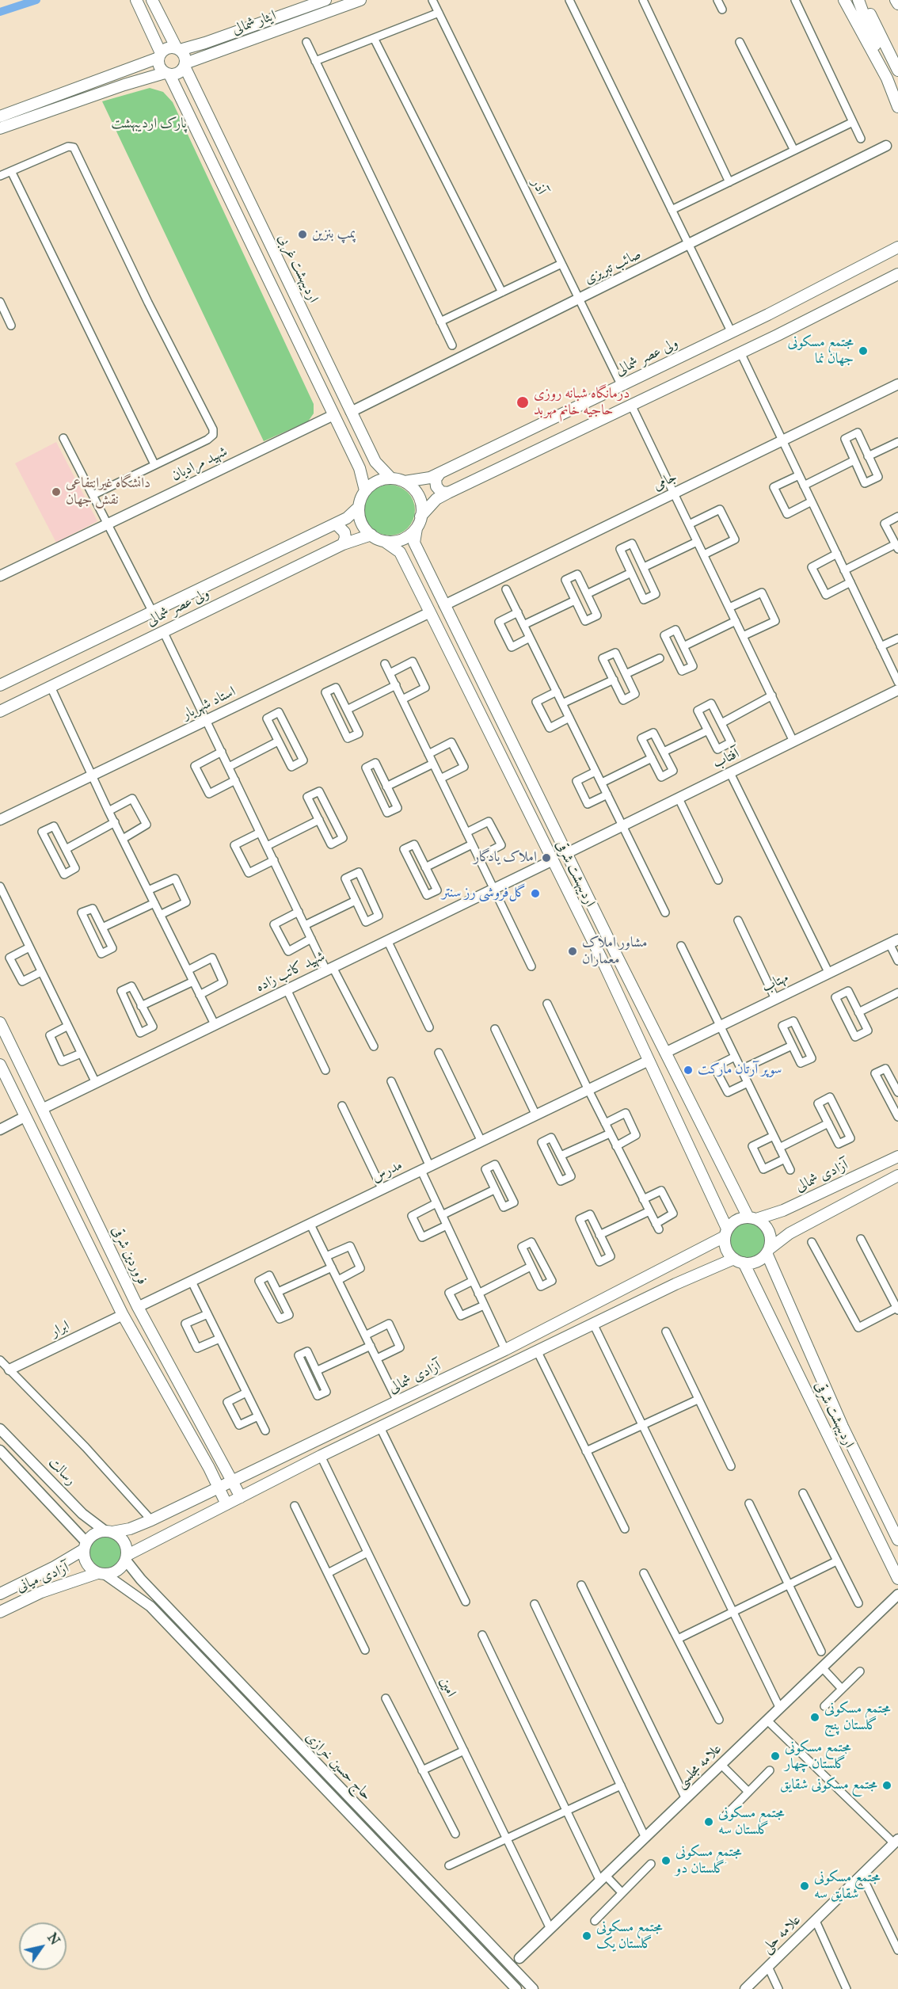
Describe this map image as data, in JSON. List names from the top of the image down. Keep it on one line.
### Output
{"streets":{"main road":["ایثار شمالی","اردیبهشت غربی","ولی عصر شمالی","اردیبهشت شرقی","آزادی شمالی","فروردین شرقی","آزادی میانی"],"street":["آذر","صائب تبریزی","شهید مرادیان","جامی","استاد شهریار","آفتاب","شهید کاتب زاده","مهتاب","مدرس","ابرار","رسالت","امین","حاج حسین خرازی","علامه مجلسی","علامه حلی"]},"crossings":[["ایثار شمالی","اردیبهشت غربی"],["آذر","صائب تبریزی"],["آذر","ولی عصر شمالی"],["صائب تبریزی","اردیبهشت غربی"],["اردیبهشت غربی","ولی عصر شمالی"],["اردیبهشت غربی","اردیبهشت شرقی"],["ولی عصر شمالی","اردیبهشت شرقی"],["جامی","اردیبهشت شرقی"],["استاد شهریار","اردیبهشت شرقی"],["آفتاب","اردیبهشت شرقی"],["اردیبهشت شرقی","شهید کاتب زاده"],["اردیبهشت شرقی","مهتاب"],["اردیبهشت شرقی","مدرس"],["اردیبهشت شرقی","آزادی شمالی"],["شهید کاتب زاده","فروردین شرقی"],["مدرس","فروردین شرقی"],["آزادی شمالی","فروردین شرقی"],["آزادی شمالی","رسالت"],["آزادی شمالی","آزادی میانی"],["آزادی شمالی","امین"],["آزادی شمالی","حاج حسین خرازی"],["رسالت","آزادی میانی"],["رسالت","حاج حسین خرازی"],["آزادی میانی","حاج حسین خرازی"],["امین","علامه مجلسی"]],"parks":["پارک اردیبهشت"],"places":["پمپ بنزین","مجتمع مسکونی جهان نما","درمانگاه شبانه‌ روزی حاجیه‌ خانم مهربد","دانشگاه غیرانتفاعی نقش جهان","املاک یادگار","گل‌فروشی رز سنتر","مشاور املاک معماران","سوپر آرتان مارکت","مجتمع مسکونی گلستان پنج","مجتمع مسکونی گلستان چهار","مجتمع مسکونی شقایق","مجتمع مسکونی گلستان سه","مجتمع مسکونی گلستان دو","مجتمع مسکونی شقایق سه","مجتمع مسکونی گلستان یک"],"north":"top right"}
